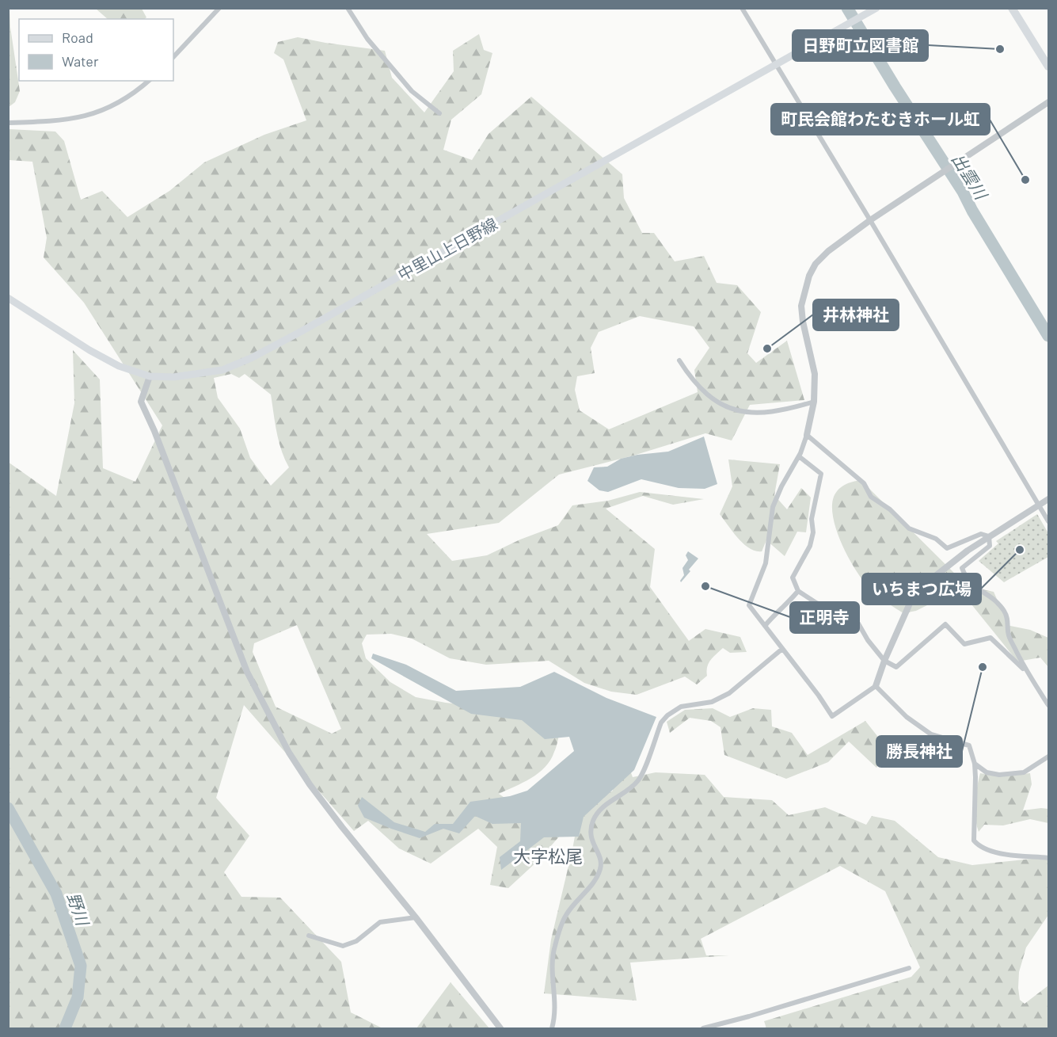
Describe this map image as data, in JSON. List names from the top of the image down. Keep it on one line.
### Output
{"streets":{"main road":["中里山上日野線"]},"districts":["大字松尾"],"water":["出雲川","野川"],"places":["日野町立図書館","町民会館わたむきホール虹","井林神社","いちまつ広場","正明寺","勝長神社"],"legend":["Road","Water"]}
